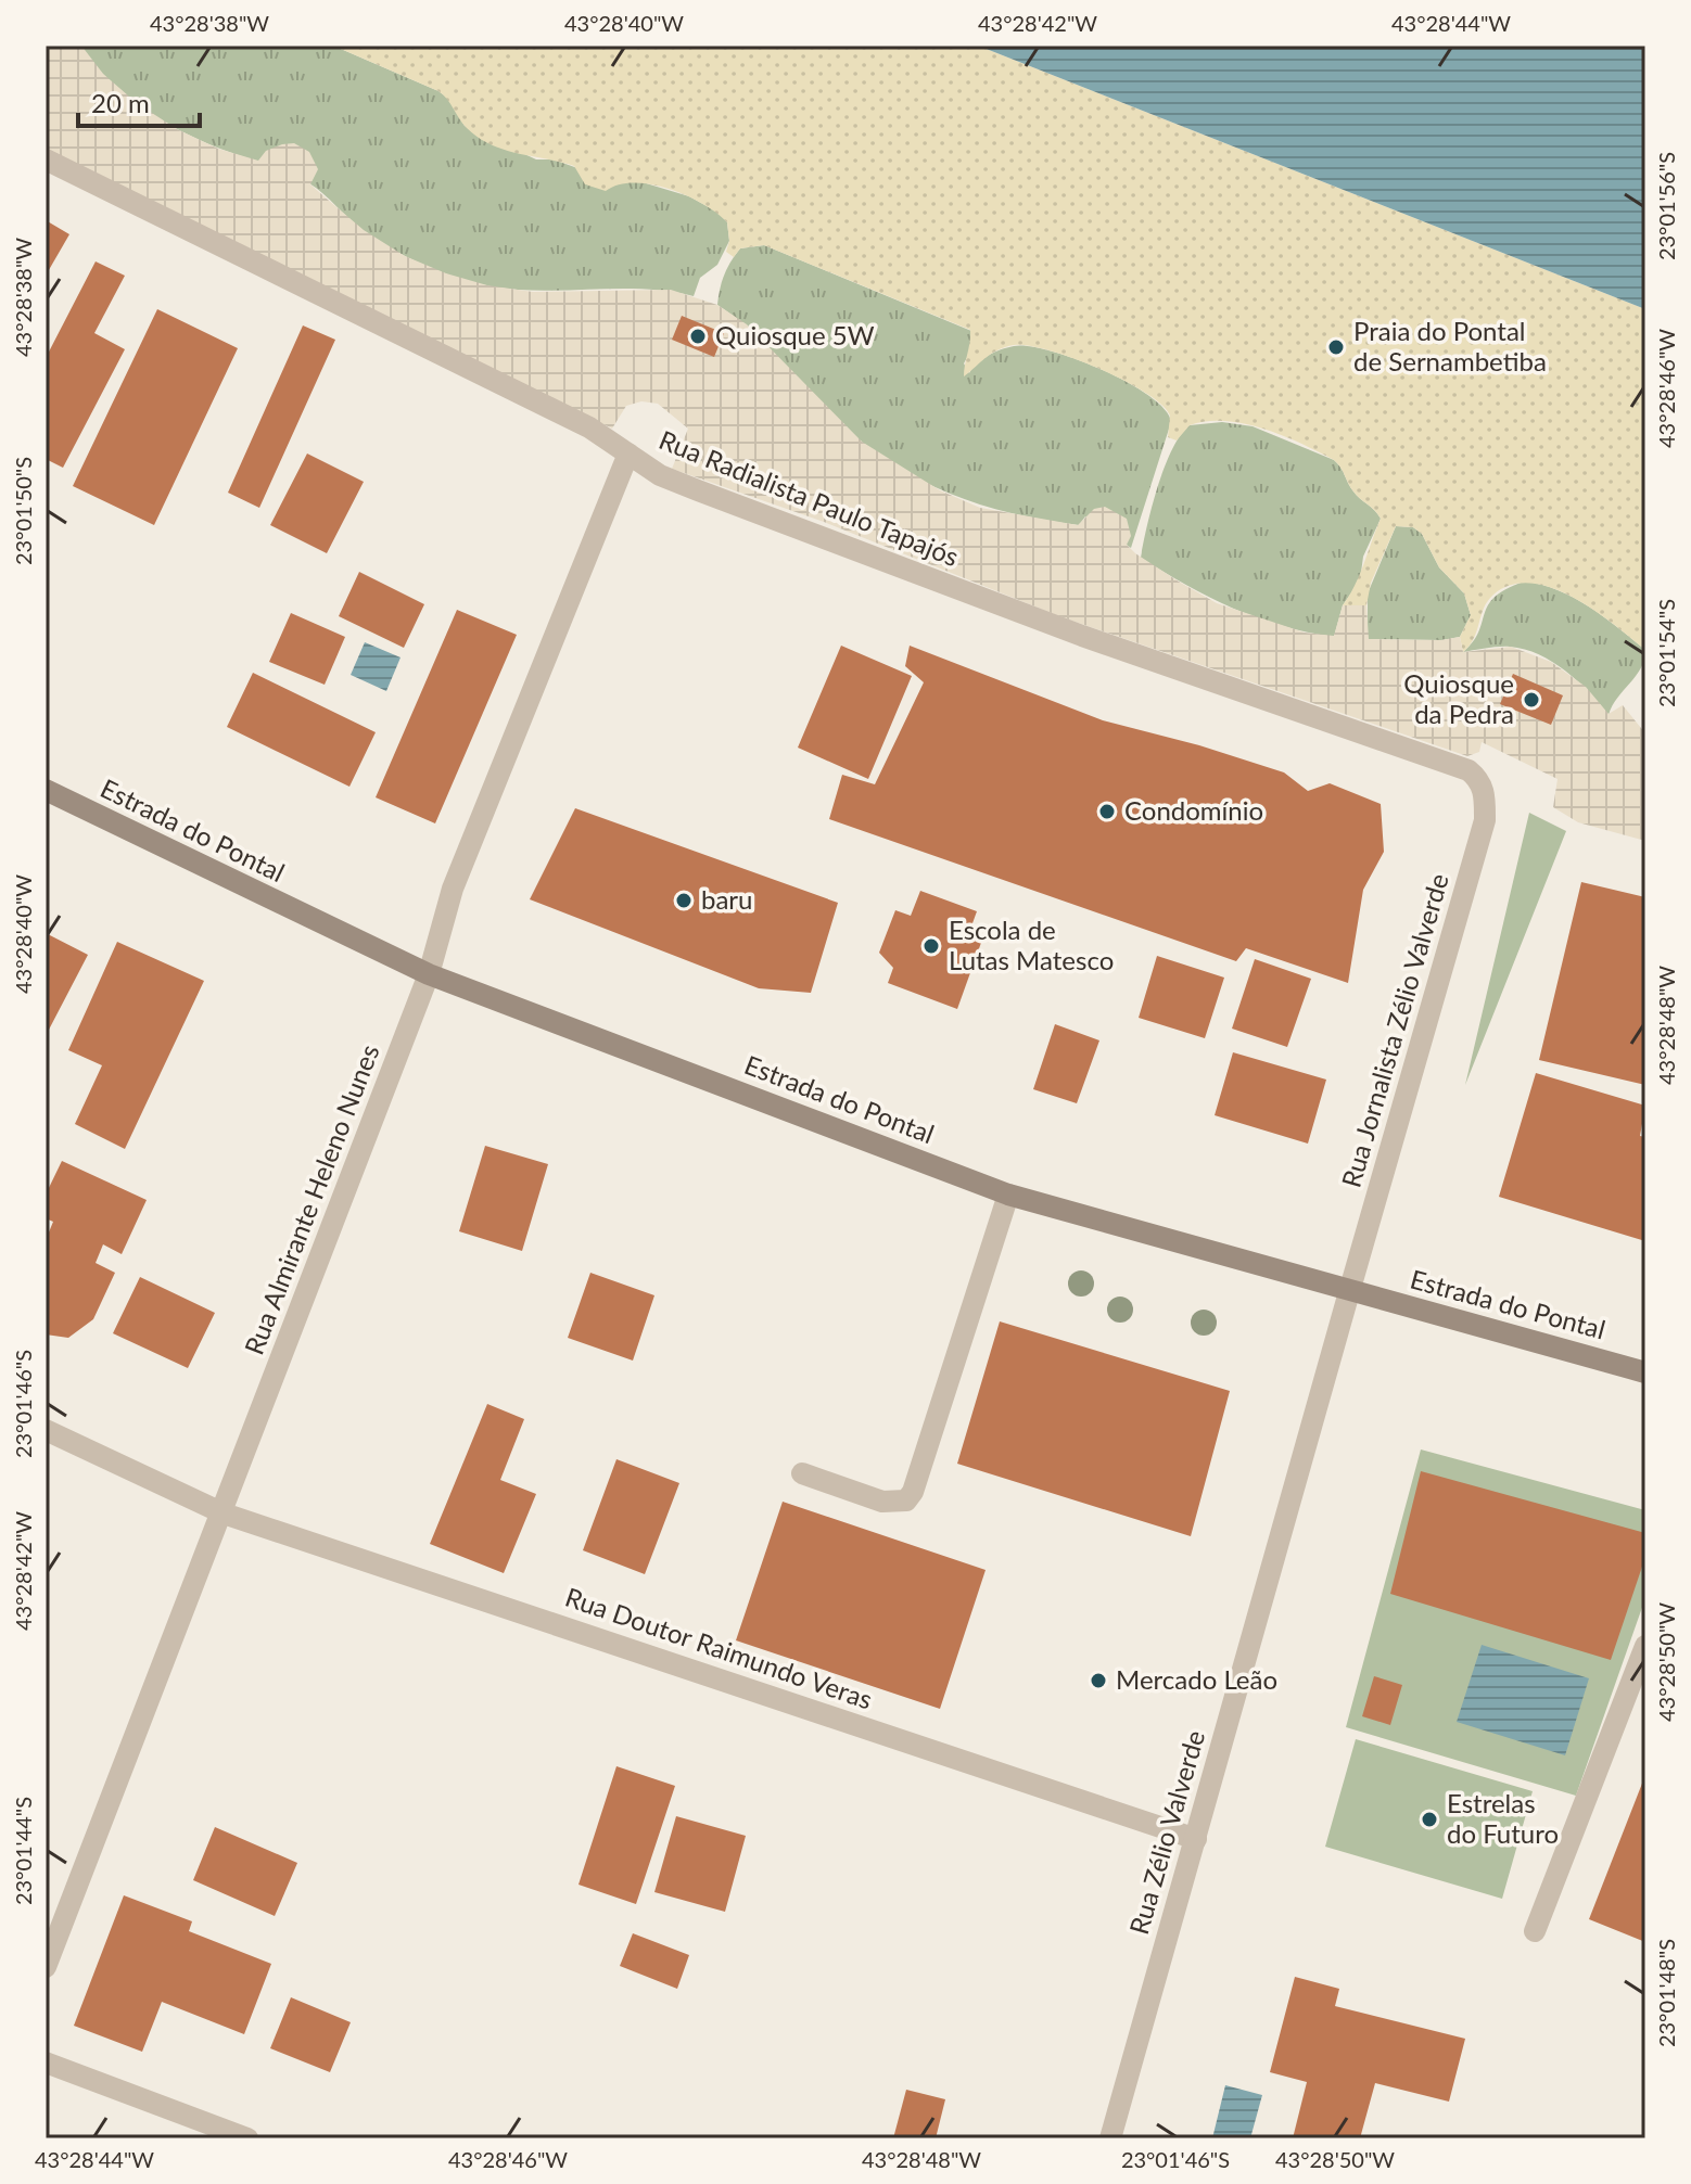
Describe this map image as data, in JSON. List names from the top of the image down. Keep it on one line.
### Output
{"streets":{"main road":["Estrada do Pontal"],"street":["Rua Radialista Paulo Tapajós","Rua Jornalista Zélio Valverde","Rua Almirante Heleno Nunes","Rua Doutor Raimundo Veras","Rua Zélio Valverde"]},"crossings":[["Rua Radialista Paulo Tapajós","Rua Jornalista Zélio Valverde"],["Rua Radialista Paulo Tapajós","Rua Almirante Heleno Nunes"],["Estrada do Pontal","Rua Jornalista Zélio Valverde"],["Estrada do Pontal","Rua Almirante Heleno Nunes"],["Estrada do Pontal","Rua Zélio Valverde"],["Rua Jornalista Zélio Valverde","Rua Zélio Valverde"],["Rua Almirante Heleno Nunes","Rua Doutor Raimundo Veras"],["Rua Doutor Raimundo Veras","Rua Zélio Valverde"]],"places":["Quiosque 5W","Praia do Pontal de Sernambetiba","Quiosque da Pedra","Condomínio","baru","Escola de Lutas Matesco","Mercado Leão","Estrelas do Futuro"],"scale_bar":"20 m","coordinates":["43°28'38\"W","43°28'40\"W","43°28'42\"W","43°28'44\"W","23°01'56\"S","43°28'46\"W","23°01'50\"S","23°01'54\"S","43°28'48\"W","23°01'46\"S","43°28'50\"W","23°01'44\"S","23°01'48\"S"]}
